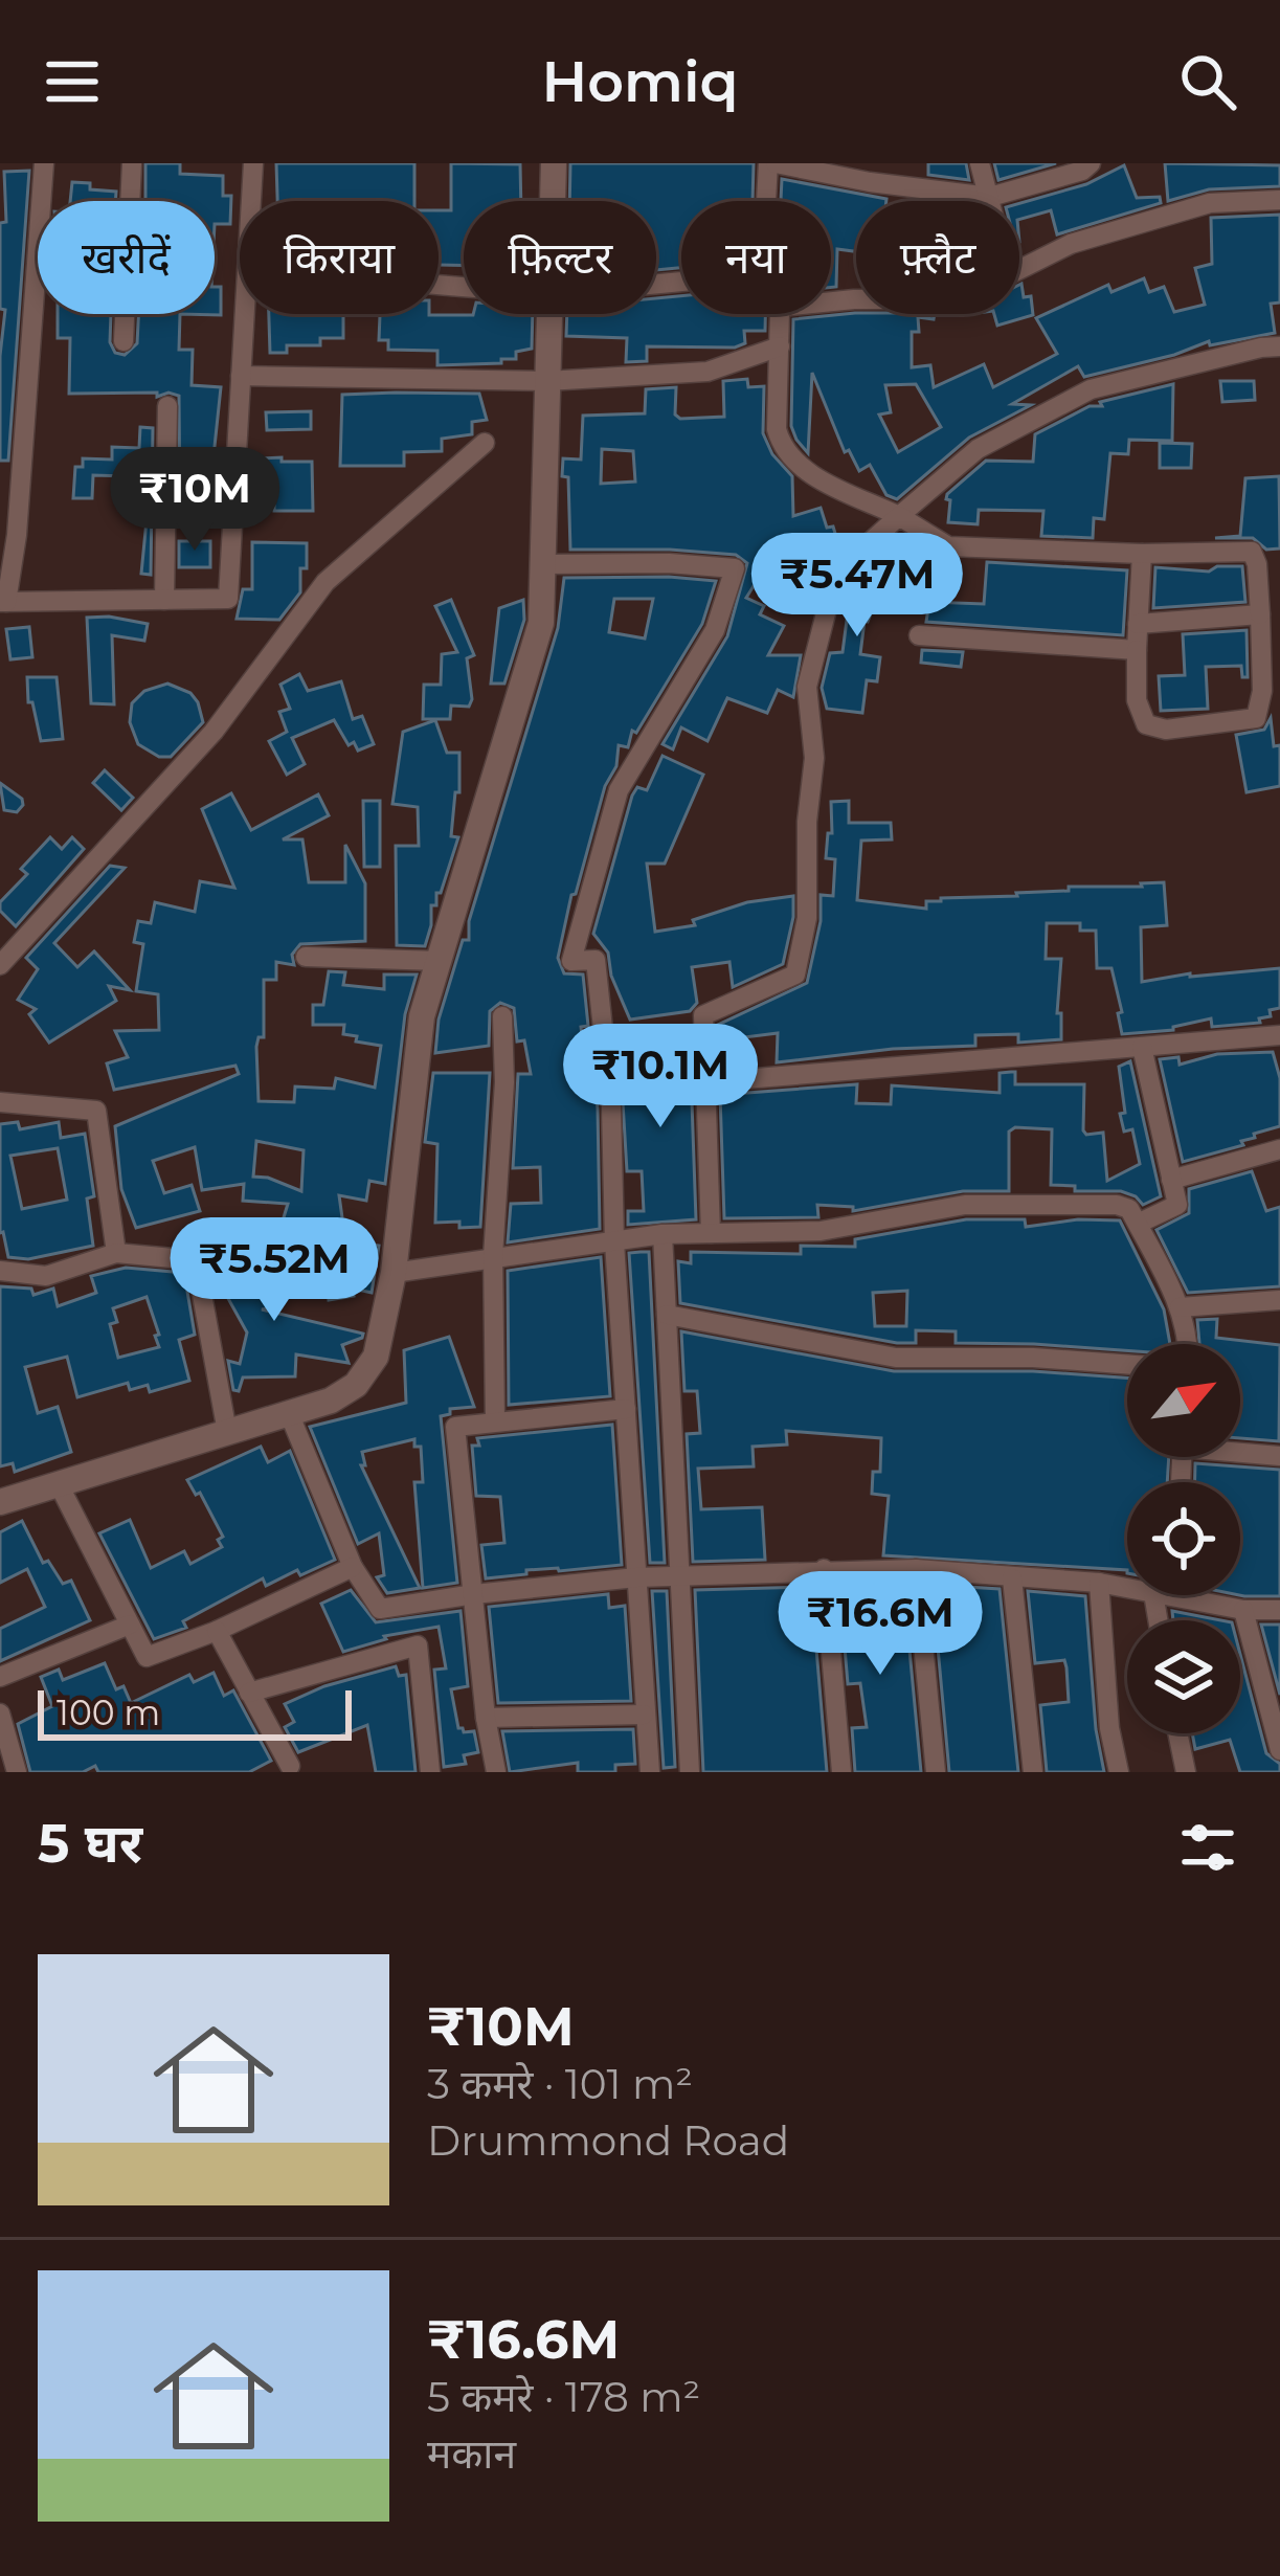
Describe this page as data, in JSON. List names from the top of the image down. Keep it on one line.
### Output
{"scale_bar":"100 m","north":"top right","page":{"header":"Homiq","chip":["खरीदें","किराया","फ़िल्टर","नया","फ़्लैट"],"price":["₹10M","₹5.47M","₹10.1M","₹5.52M","₹16.6M"],"scale":"100 m","heading":"5 घर","list":[{"name":"₹10M","note":"3 कमरे · 101 m² · Drummond Road"},{"name":"₹16.6M","note":"5 कमरे · 178 m² · मकान"}]}}
